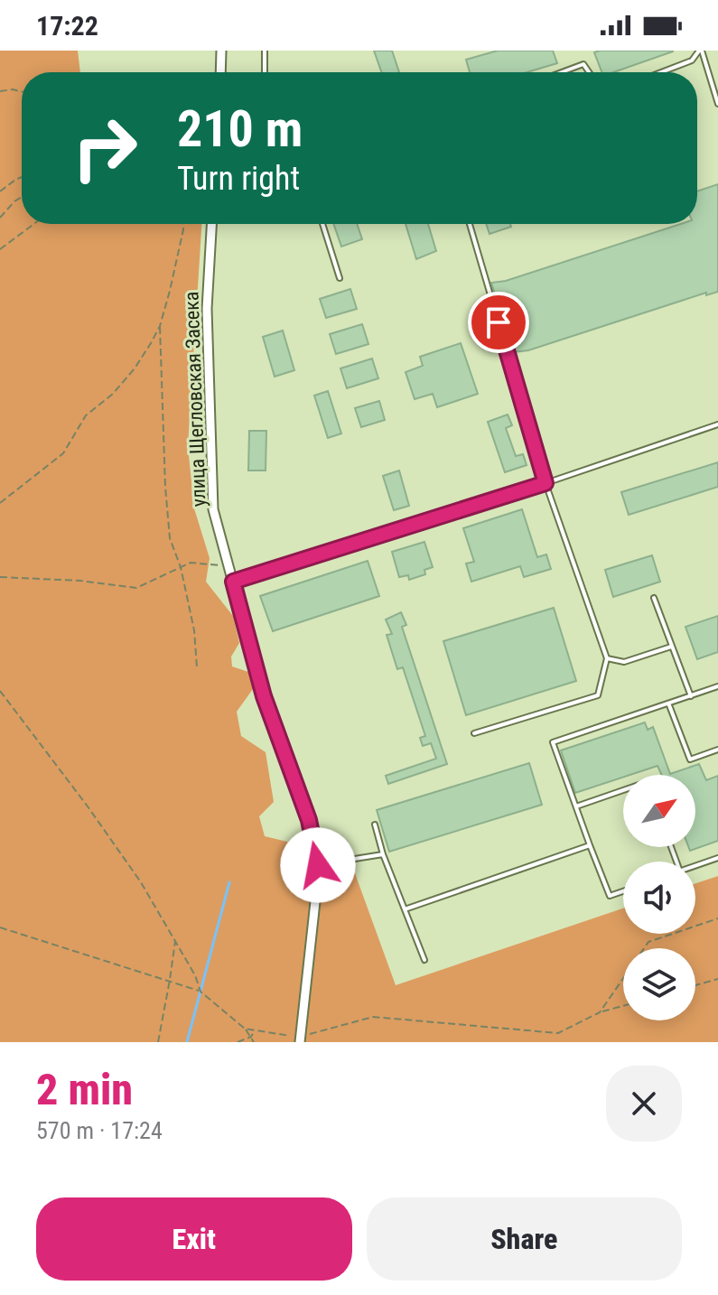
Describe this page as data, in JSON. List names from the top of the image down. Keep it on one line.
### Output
{"streets":{"street":["улица Щегловская Засека"]},"north":"top right","page":{"status":"17:22","turn":["210 m","Turn right"],"heading":["2 min","570 m · 17:24"],"buttons":["Exit","Share"]}}
